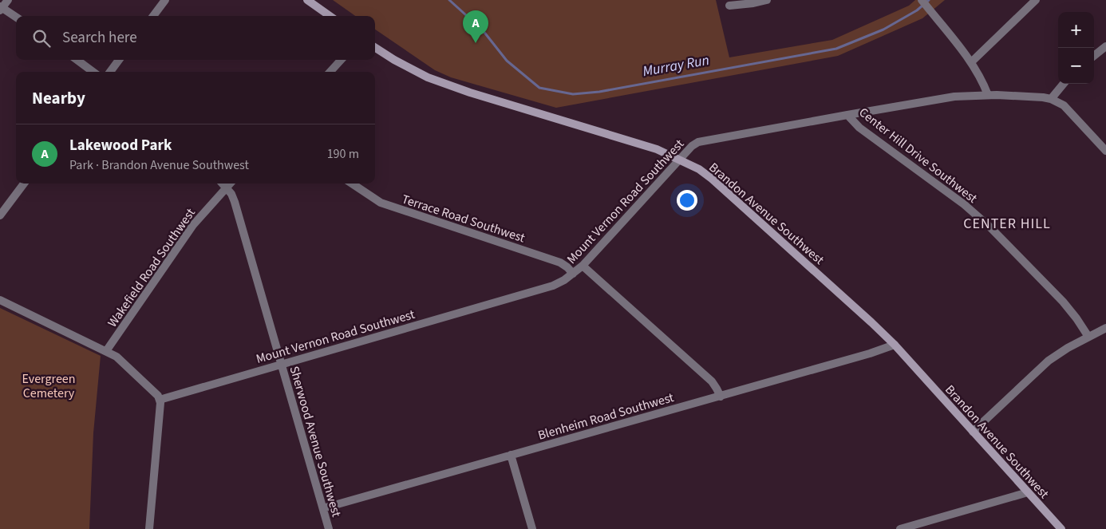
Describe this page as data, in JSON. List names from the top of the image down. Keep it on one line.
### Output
{"streets":{"main road":["Brandon Avenue Southwest"],"street":["Center Hill Drive Southwest","Mount Vernon Road Southwest","Terrace Road Southwest","Wakefield Road Southwest","Blenheim Road Southwest","Sherwood Avenue Southwest"]},"crossings":[["Center Hill Drive Southwest","Mount Vernon Road Southwest"],["Mount Vernon Road Southwest","Brandon Avenue Southwest"],["Mount Vernon Road Southwest","Terrace Road Southwest"],["Mount Vernon Road Southwest","Sherwood Avenue Southwest"],["Brandon Avenue Southwest","Blenheim Road Southwest"],["Wakefield Road Southwest","Sherwood Avenue Southwest"],["Blenheim Road Southwest","Sherwood Avenue Southwest"]],"districts":["CENTER HILL"],"water":["Murray Run"],"parks":["Evergreen Cemetery"],"page":{"pins":"A","map_buttons":["+","−"],"search":"Search here","heading":"Nearby","list":[{"mark":"A","name":"Lakewood Park","note":"Park · Brandon Avenue Southwest","value":"190 m"}]}}
